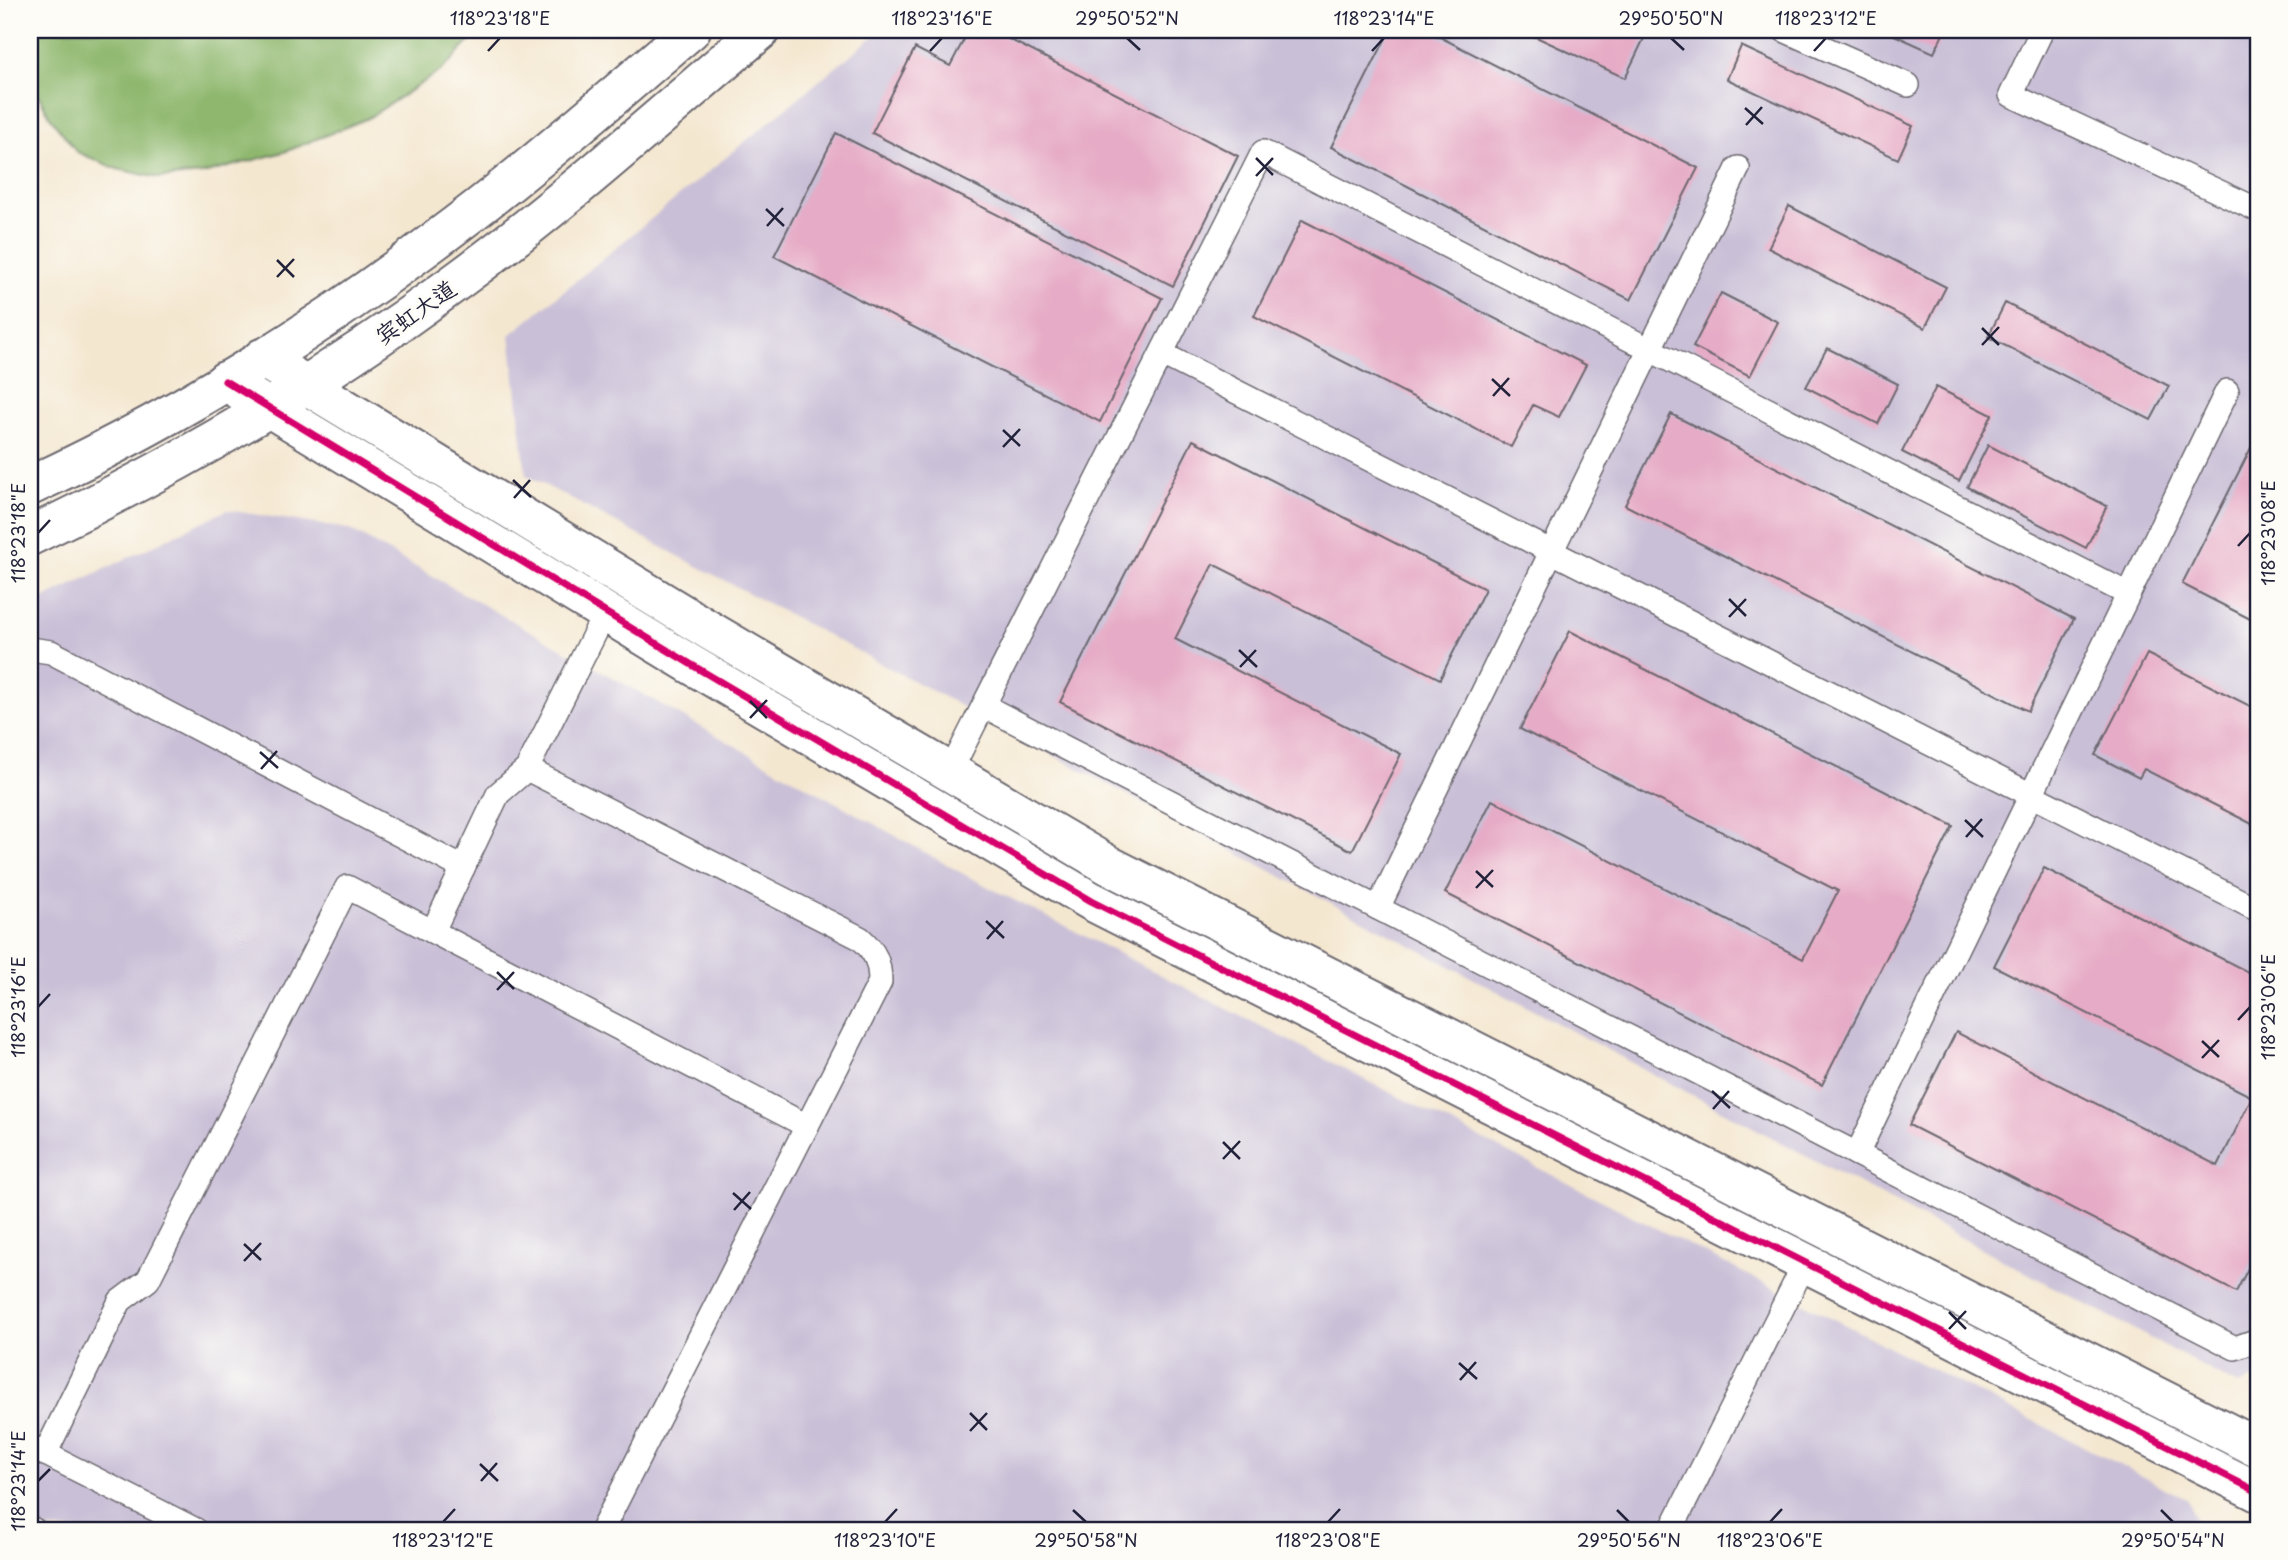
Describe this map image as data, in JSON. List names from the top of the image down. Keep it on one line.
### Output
{"streets":{"street":["宾虹大道"]},"coordinates":["118°23'18\"E","118°23'16\"E","29°50'52\"N","118°23'14\"E","29°50'50\"N","118°23'12\"E","118°23'08\"E","118°23'06\"E","118°23'10\"E","29°50'58\"N","29°50'56\"N","29°50'54\"N"]}
